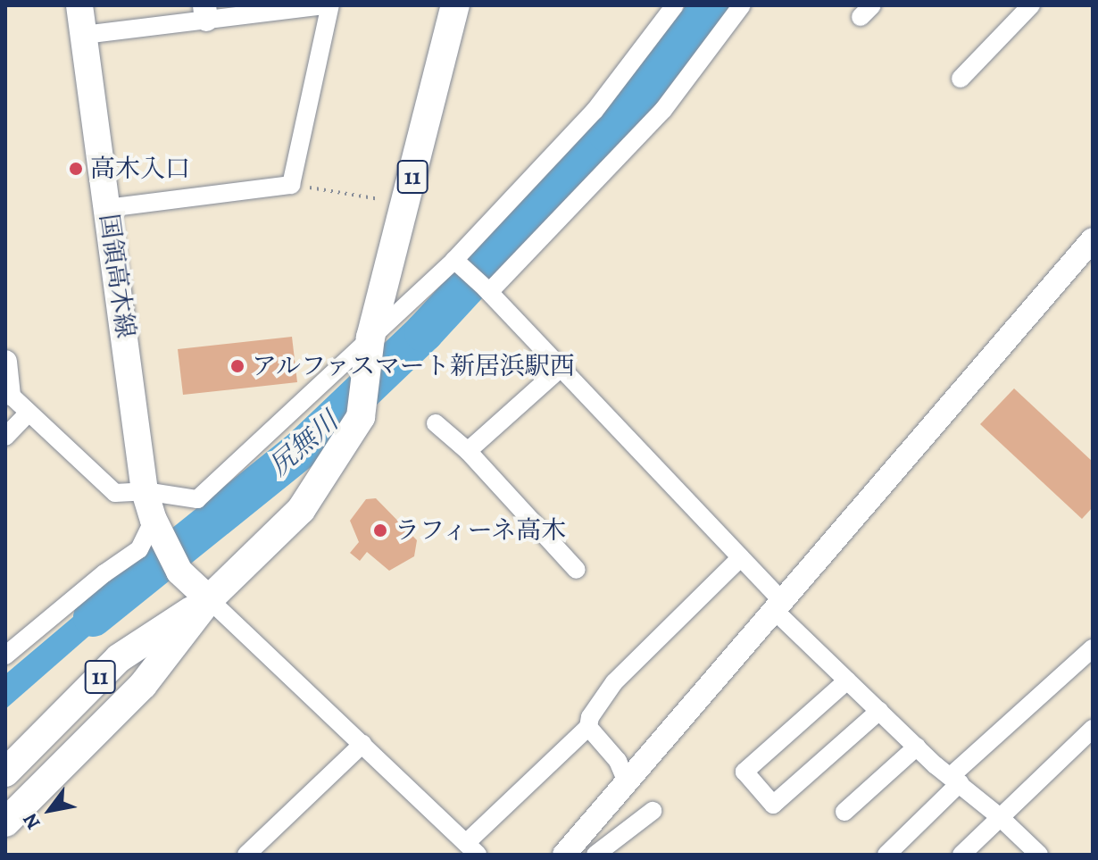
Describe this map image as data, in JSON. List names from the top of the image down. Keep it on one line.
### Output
{"streets":{"main road":["11","国領高木線"]},"crossings":[["11","国領高木線"]],"water":["尻無川"],"places":["高木入口","アルファスマート新居浜駅西","ラフィーネ高木"],"north":"bottom left"}
